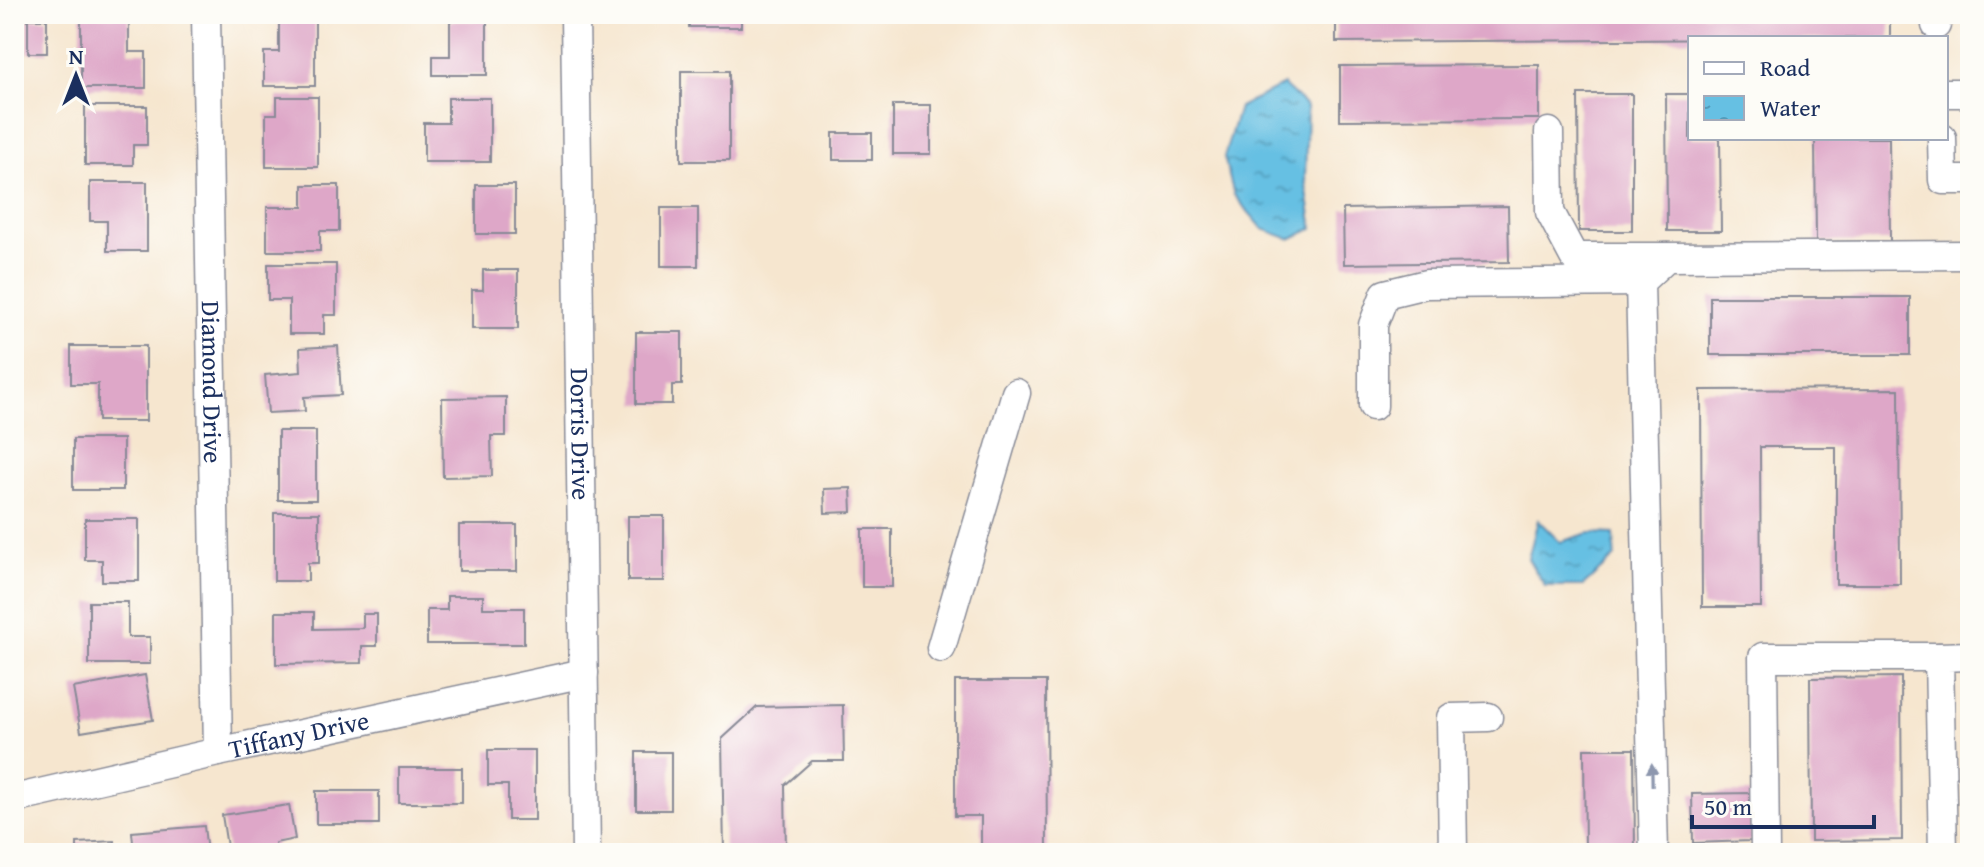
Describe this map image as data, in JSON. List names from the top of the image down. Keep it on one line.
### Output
{"streets":{"street":["Diamond Drive","Dorris Drive","Tiffany Drive"]},"crossings":[["Diamond Drive","Tiffany Drive"],["Dorris Drive","Tiffany Drive"]],"legend":["Road","Water"],"scale_bar":"50 m","north":"top"}
